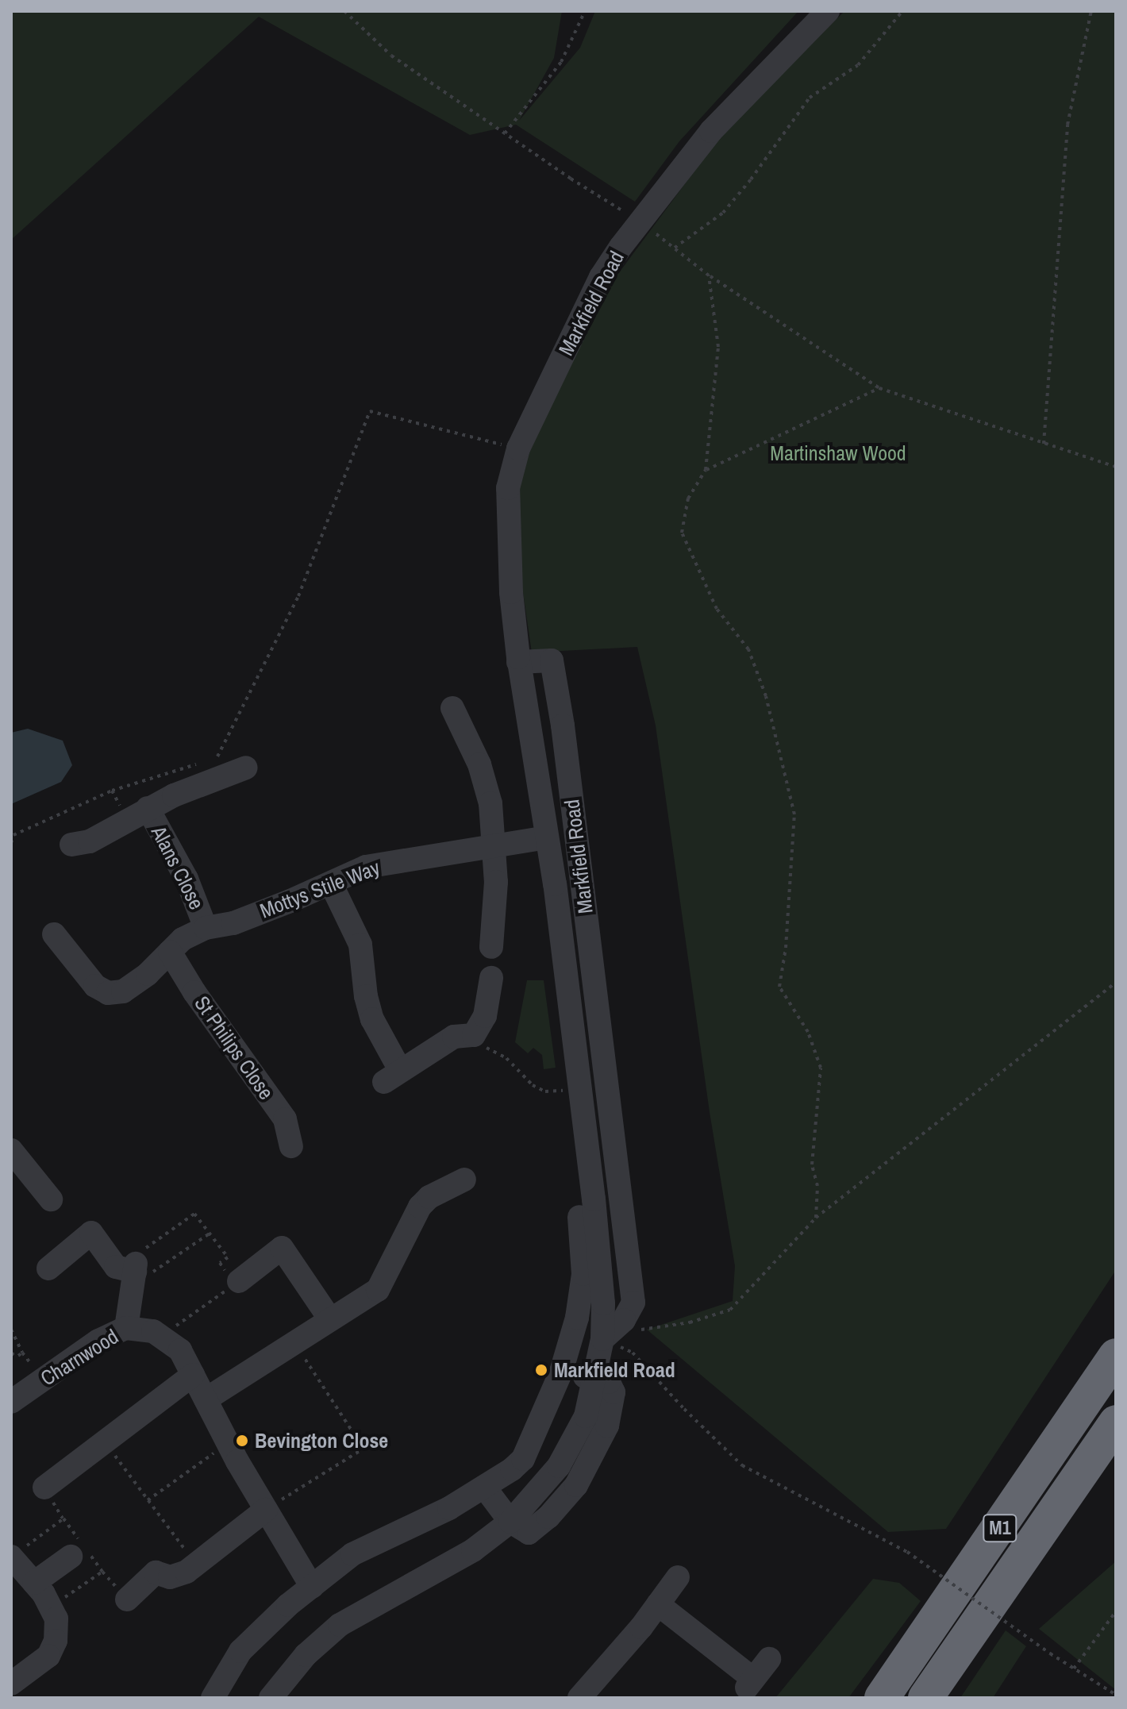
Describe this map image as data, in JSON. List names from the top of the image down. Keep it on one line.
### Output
{"streets":{"highway":["M1"],"street":["Markfield Road","Alans Close","Mottys Stile Way","St Philips Close","Charnwood"]},"crossings":[["Markfield Road","Mottys Stile Way"],["Alans Close","Mottys Stile Way"],["Mottys Stile Way","St Philips Close"]],"parks":["Martinshaw Wood"],"places":["Markfield Road","Bevington Close"]}
